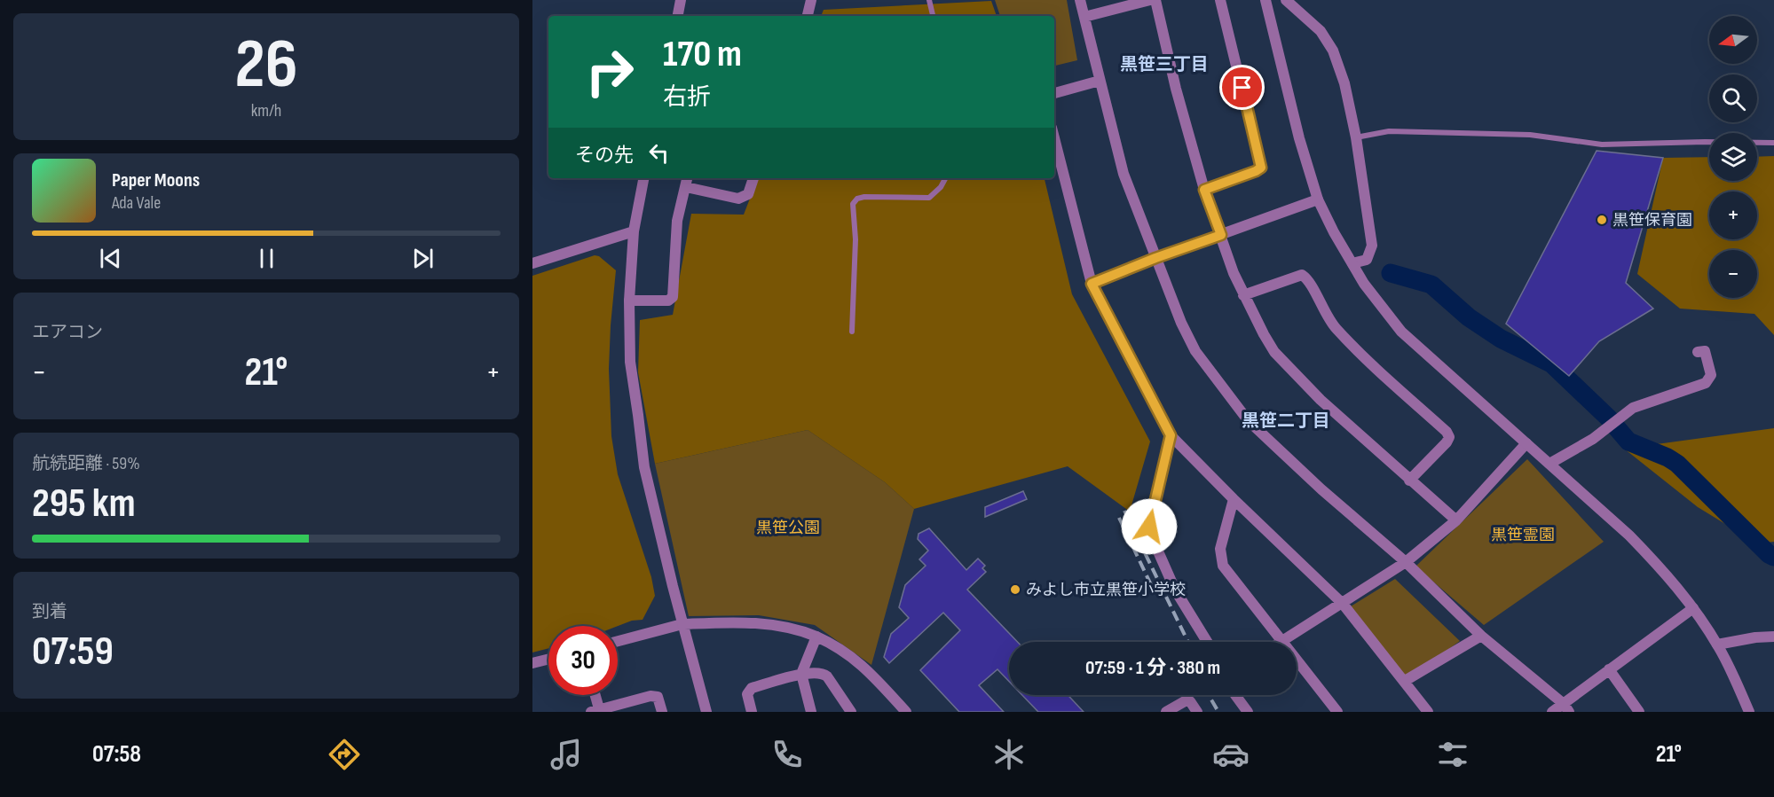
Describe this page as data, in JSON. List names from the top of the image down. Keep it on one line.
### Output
{"districts":["黒笹三丁目","黒笹二丁目"],"parks":["黒笹公園","黒笹霊園"],"places":["黒笹保育園","みよし市立黒笹小学校"],"north":"left","page":{"tile":[["26","km/h"],"エアコン",["航続距離 · 59%","295 km"],["到着","07:59"]],"map_buttons":["+","−"],"turn":["170 m","右折"],"then":"その先","song":["Paper Moons","Ada Vale"],"heat":["−","21°","+"],"limit":"30","trip":"07:59 · 1 分 · 380 m","tabs":["07:58","21°"]}}
